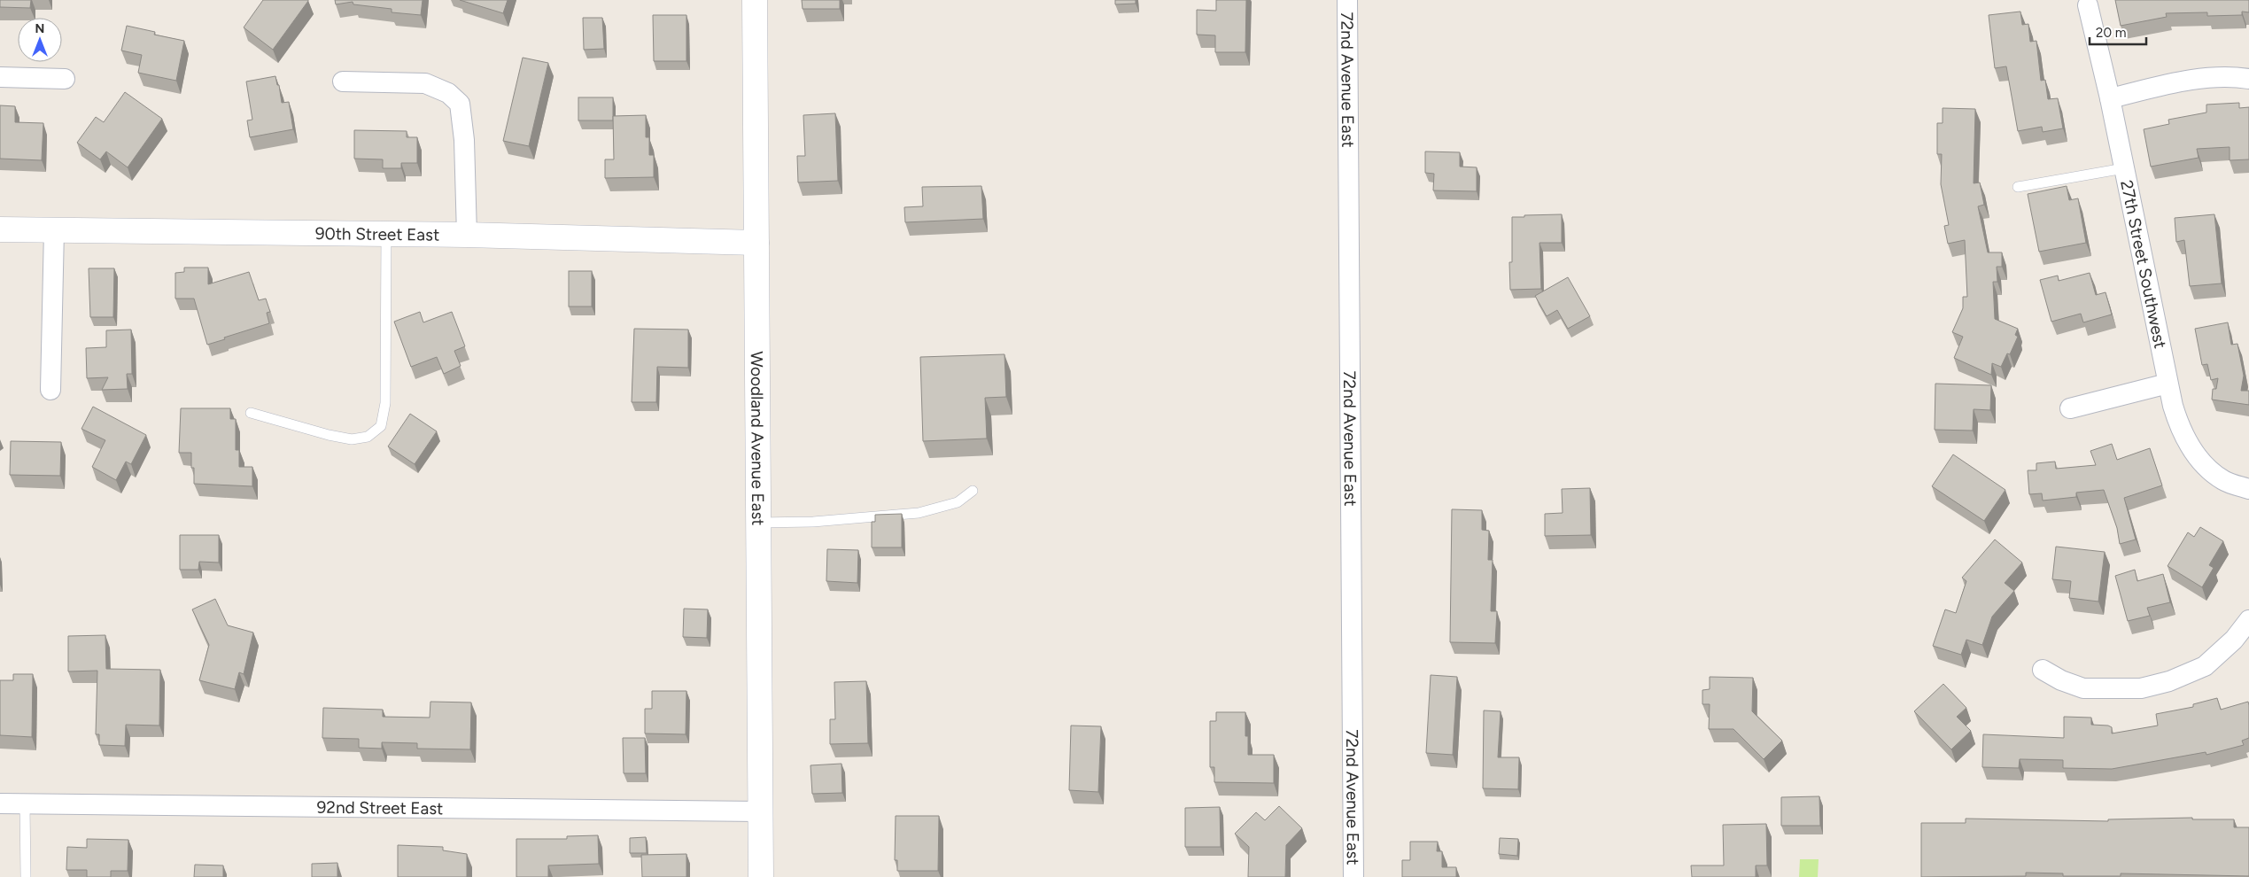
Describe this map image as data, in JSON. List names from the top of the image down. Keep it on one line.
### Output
{"streets":{"street":["72nd Avenue East","90th Street East","27th Street Southwest","Woodland Avenue East","92nd Street East"]},"crossings":[["90th Street East","Woodland Avenue East"],["Woodland Avenue East","92nd Street East"]],"scale_bar":"20 m","north":"top"}
